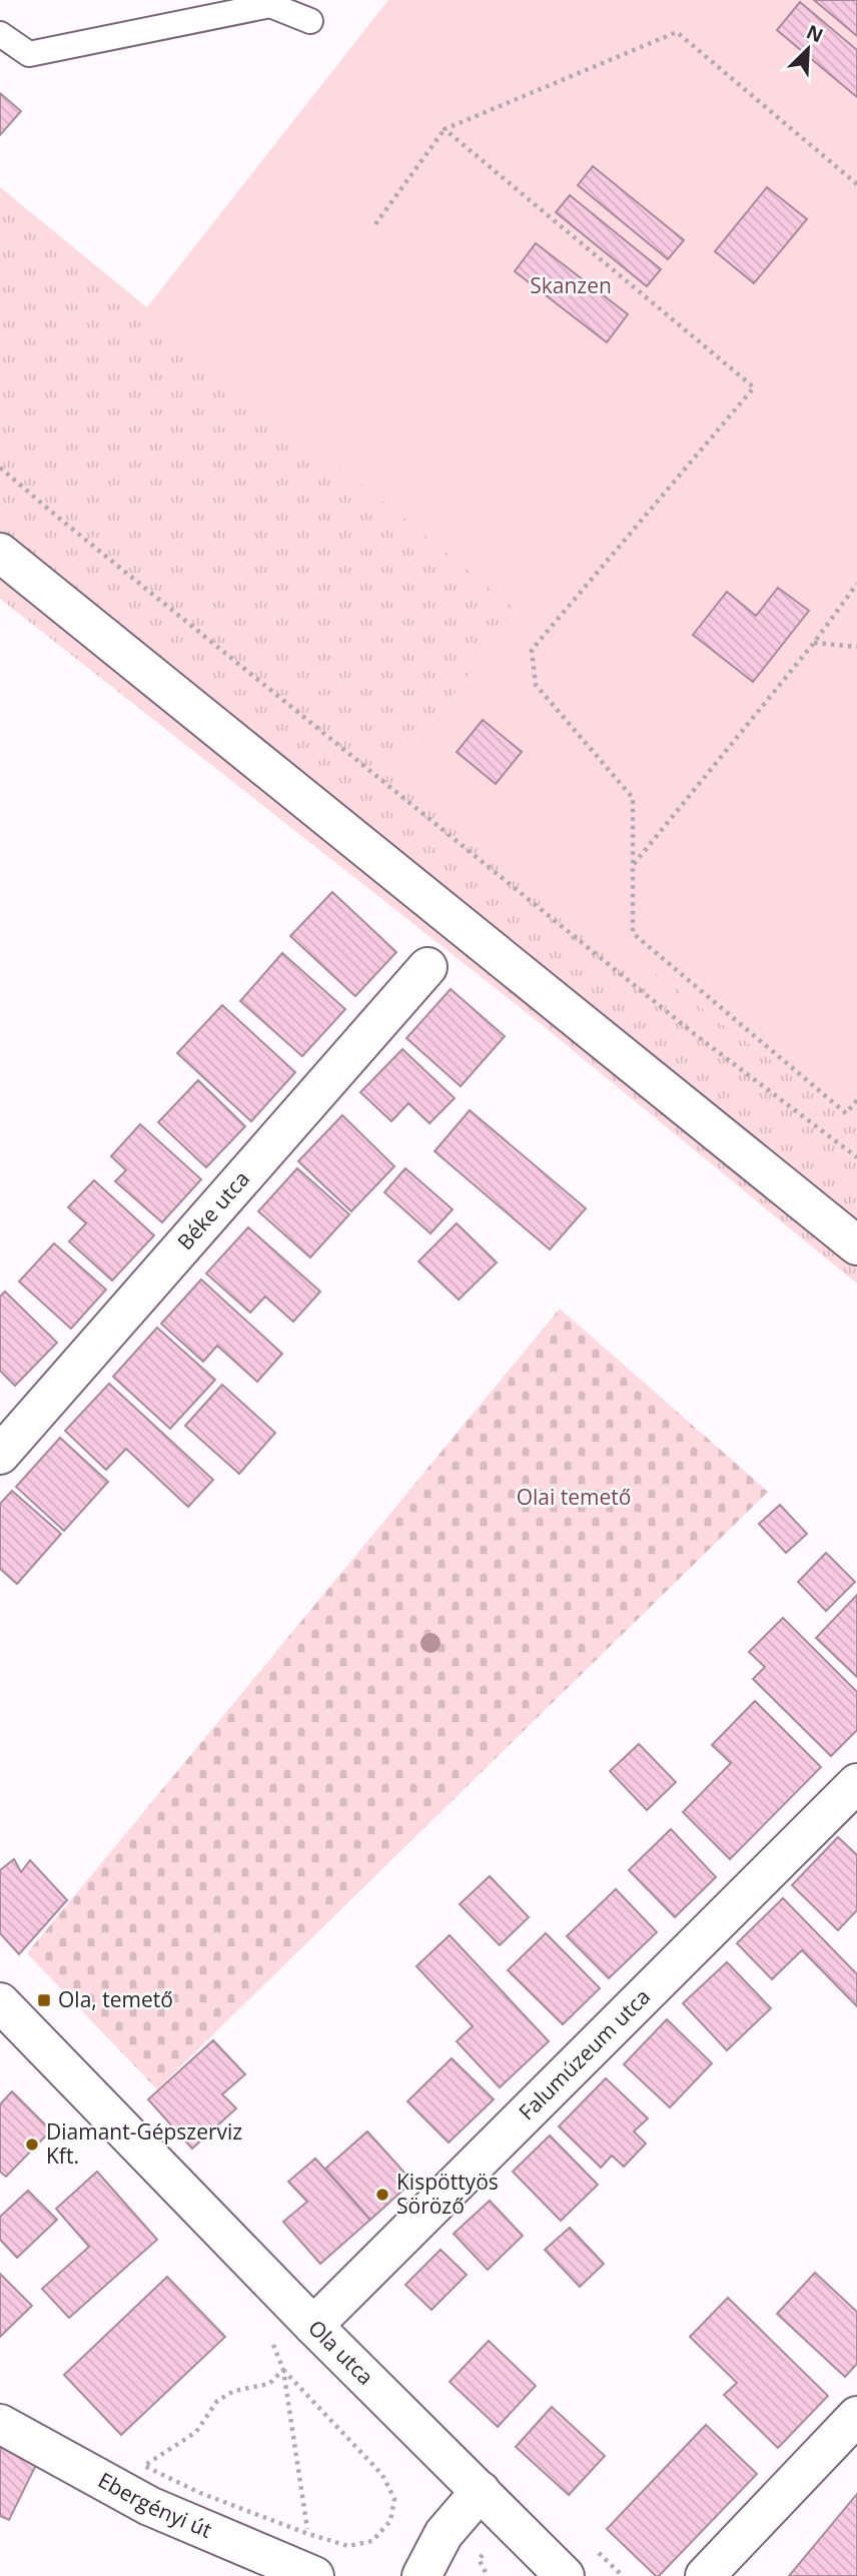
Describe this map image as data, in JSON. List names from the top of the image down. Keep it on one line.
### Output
{"streets":{"street":["Béke utca","Falumúzeum utca","Ola utca","Ebergényi út"]},"crossings":[["Falumúzeum utca","Ola utca"]],"parks":["Skanzen","Olai temető"],"places":{"transit":["Ola, temető"],"other":["Diamant-Gépszerviz Kft.","Kispöttyös Söröző"]},"north":"top right"}
